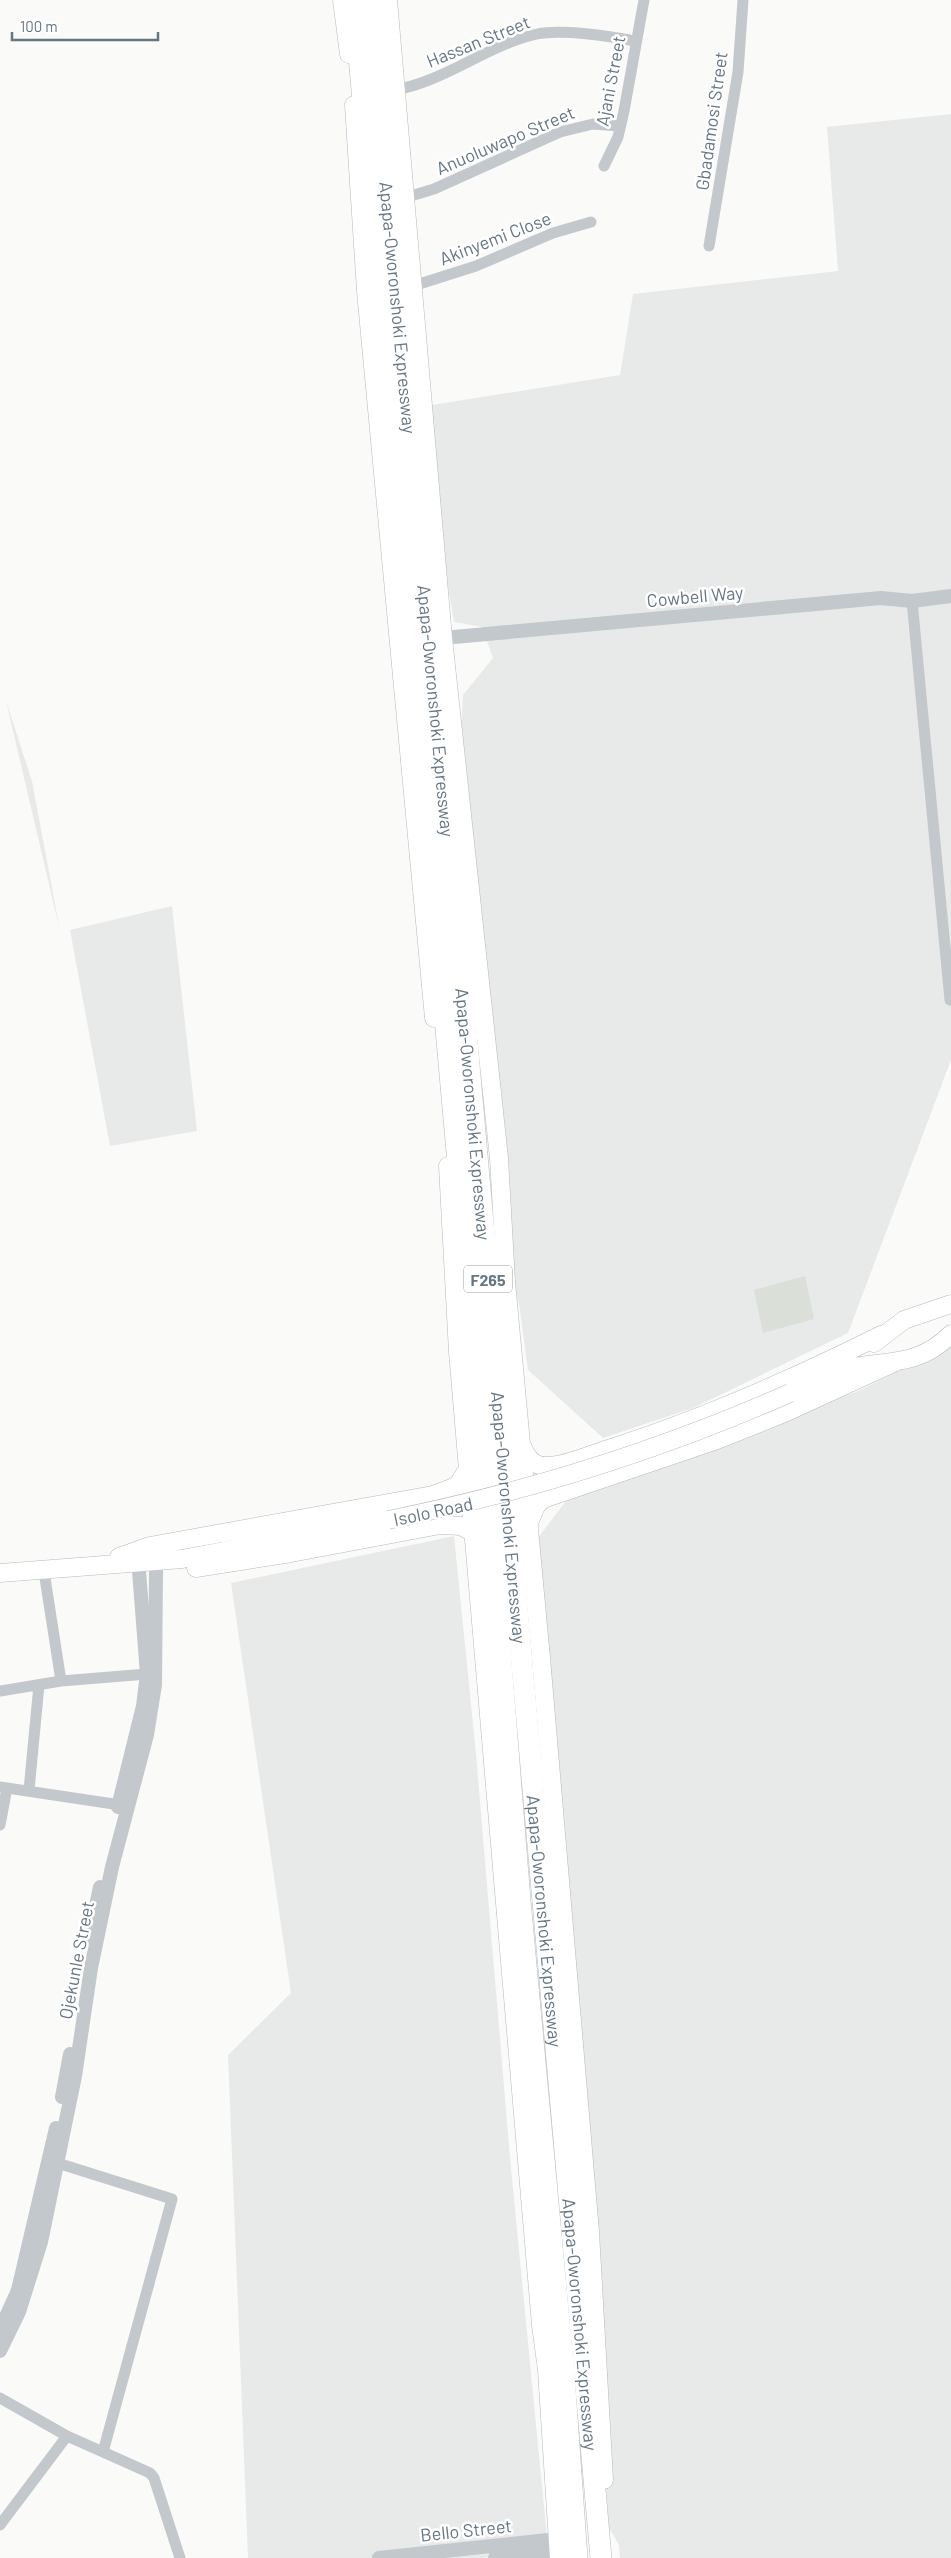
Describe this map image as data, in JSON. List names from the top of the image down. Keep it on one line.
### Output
{"streets":{"highway":["Apapa-Oworonshoki Expressway","F265"],"main road":["Isolo Road"],"street":["Hassan Street","Ajani Street","Gbadamosi Street","Anuoluwapo Street","Akinyemi Close","Cowbell Way","Ojekunle Street","Bello Street"]},"crossings":[["Hassan Street","Ajani Street"],["Hassan Street","Apapa-Oworonshoki Expressway"],["Ajani Street","Anuoluwapo Street"],["Anuoluwapo Street","Apapa-Oworonshoki Expressway"],["Akinyemi Close","Apapa-Oworonshoki Expressway"],["Apapa-Oworonshoki Expressway","Cowbell Way"],["Apapa-Oworonshoki Expressway","Bello Street"]],"scale_bar":"100 m"}
